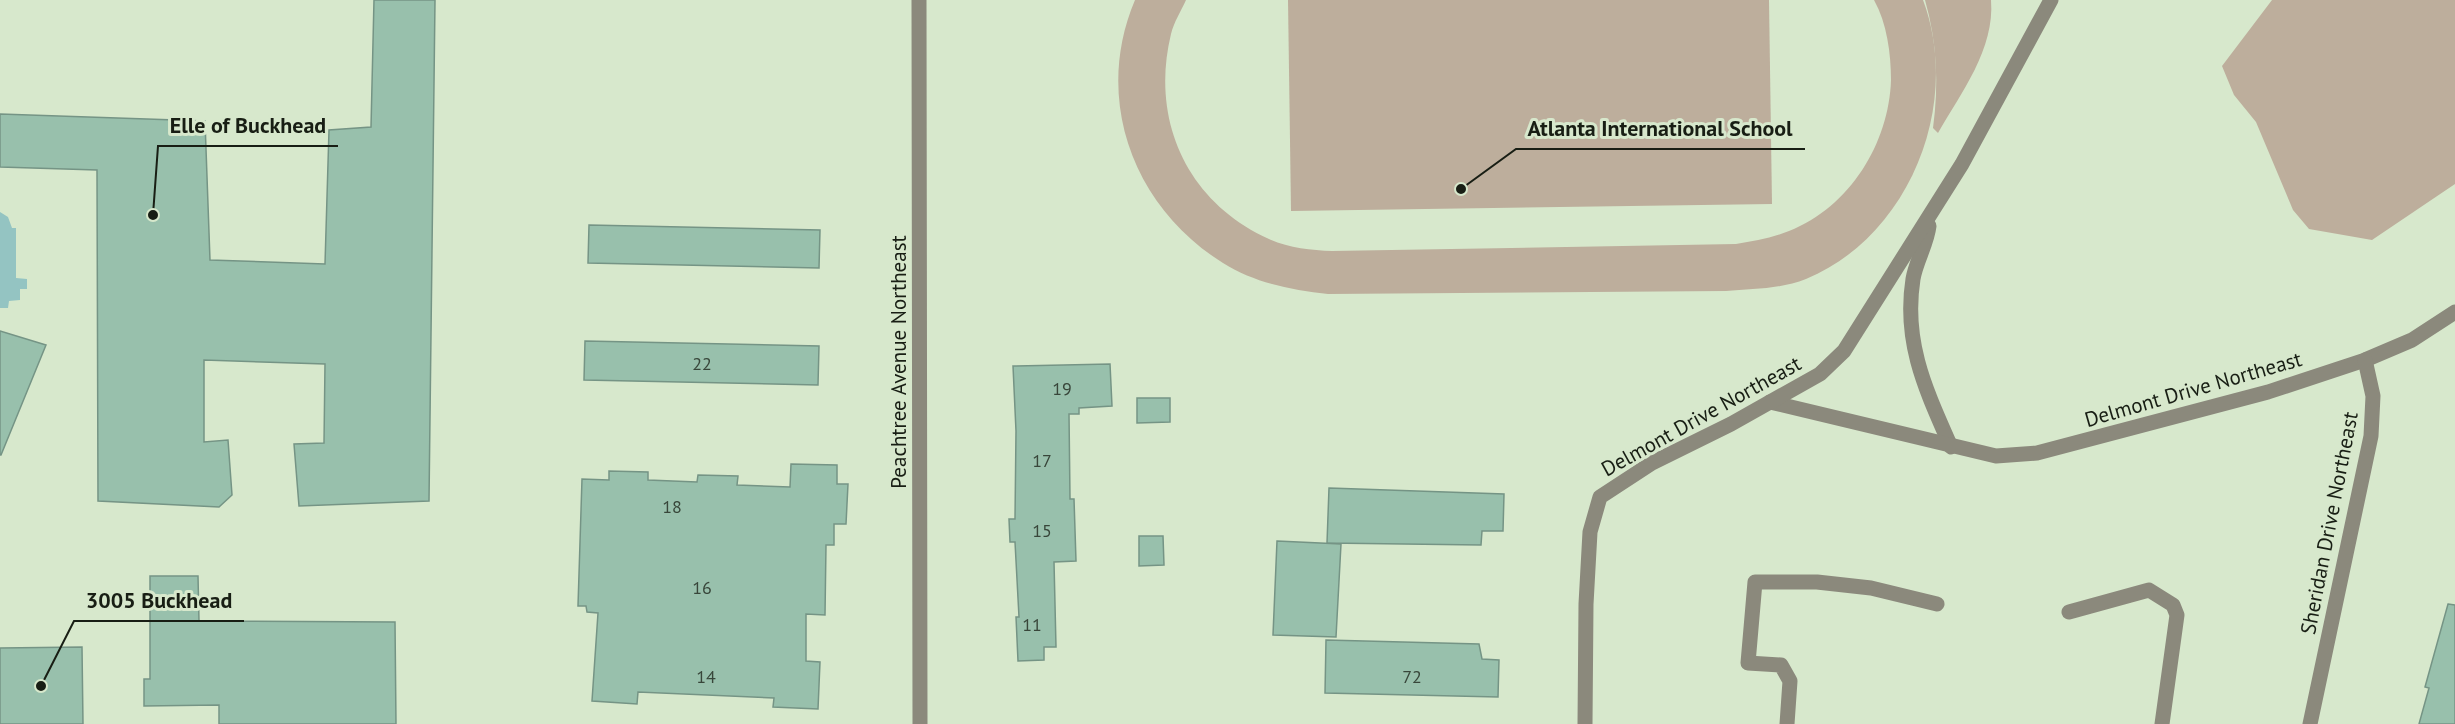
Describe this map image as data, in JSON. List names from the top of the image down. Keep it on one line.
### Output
{"streets":{"street":["Peachtree Avenue Northeast","Delmont Drive Northeast","Sheridan Drive Northeast"]},"crossings":[["Delmont Drive Northeast","Sheridan Drive Northeast"]],"places":["Atlanta International School","Elle of Buckhead","3005 Buckhead"],"house_numbers":["22","19","17","18","15","16","11","14","72"]}
